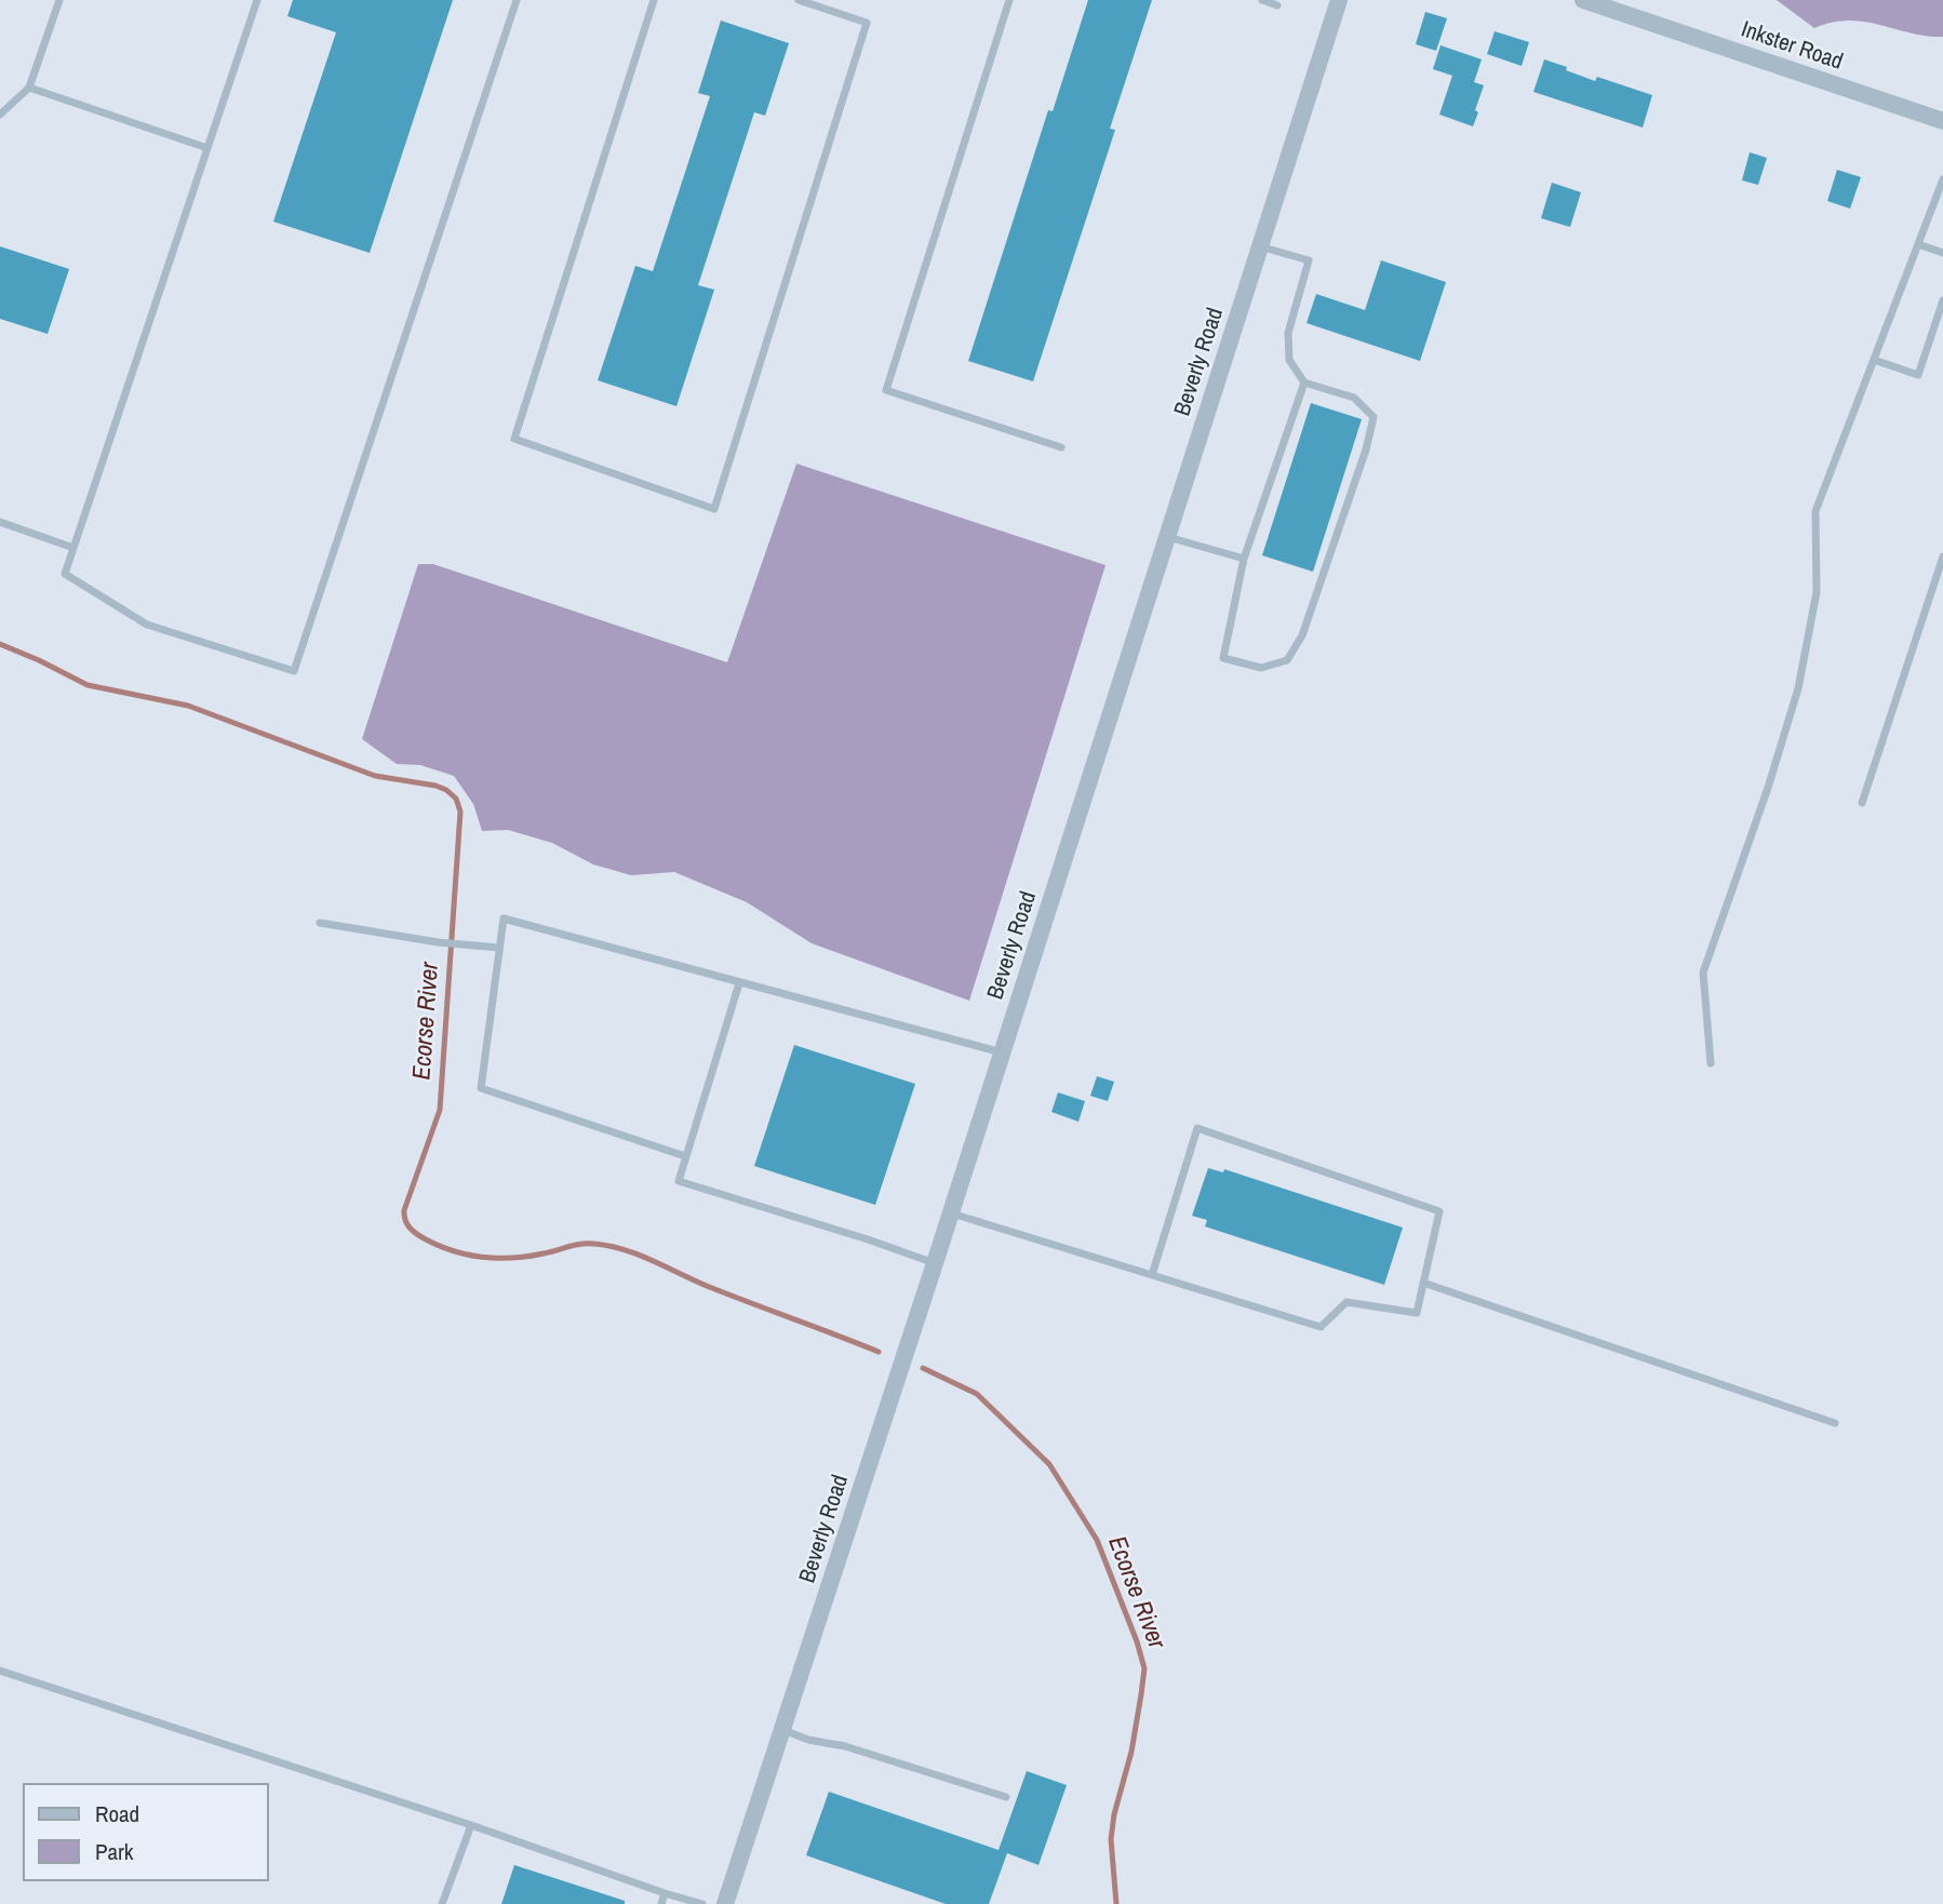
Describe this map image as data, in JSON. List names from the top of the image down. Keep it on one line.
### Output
{"streets":{"street":["Inkster Road","Beverly Road"]},"water":["Ecorse River"],"legend":["Road","Park"]}
